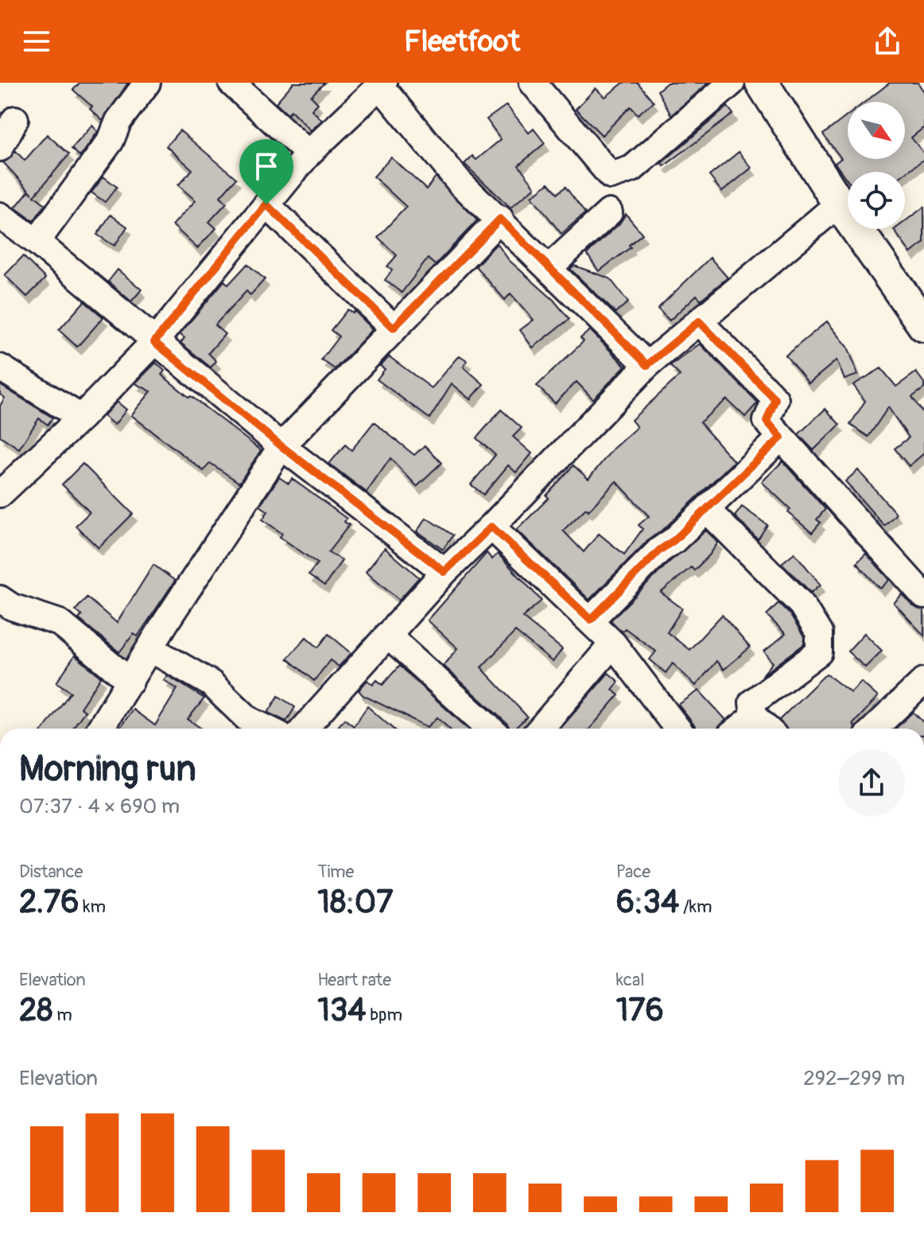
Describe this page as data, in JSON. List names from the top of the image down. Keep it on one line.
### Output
{"north":"bottom right","page":{"header":"Fleetfoot","heading":["Morning run","07:37 · 4 × 690 m"],"stats":[["Distance","2.76 km"],["Time","18:07"],["Pace","6:34 /km"],["Elevation","28 m"],["Heart rate","134 bpm"],["kcal","176"]],"chart":["Elevation","292–299 m"]}}
